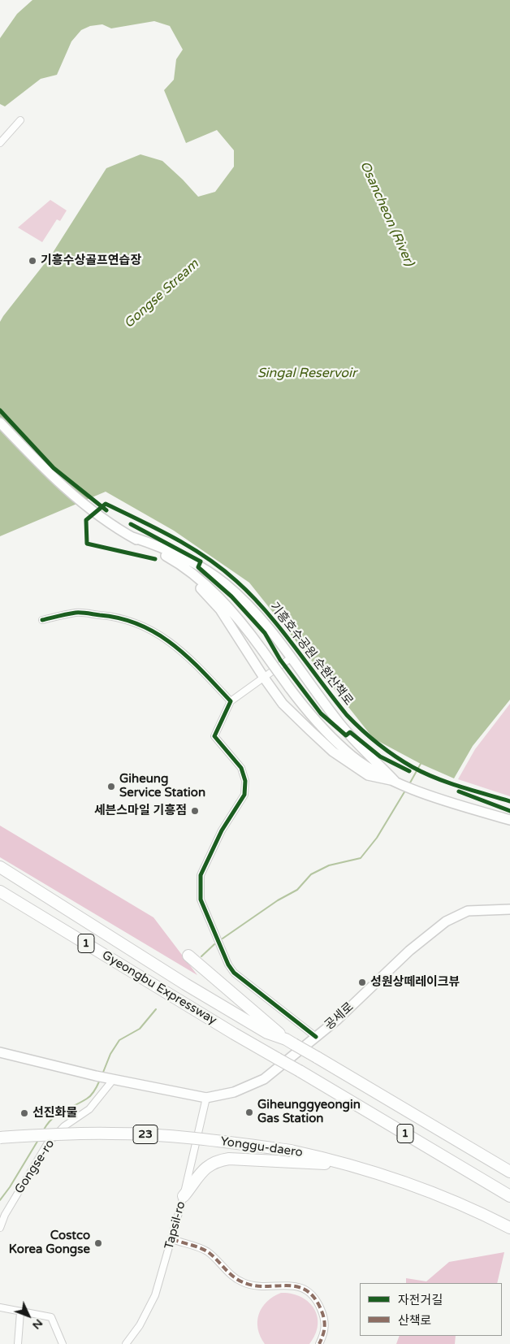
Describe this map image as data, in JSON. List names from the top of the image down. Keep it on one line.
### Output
{"streets":{"highway":["1","Gyeongbu Expressway","23","Yonggu-daero"],"main road":["공세로"],"street":["Gongse-ro","Tapsil-ro"],"cycle path":["기흥호수공원 순환산책로"]},"crossings":[["1","Gyeongbu Expressway"],["공세로","Gongse-ro"],["공세로","Tapsil-ro"]],"water":["Osancheon (River)","Gongse Stream","Singal Reservoir"],"places":["기흥수상골프연습장","Giheung Service Station","세븐스마일 기흥점","성원상떼레이크뷰","Giheunggyeongin Gas Station","선진화물","Costco Korea Gongse"],"legend":["자전거길","산책로"],"north":"bottom right"}
